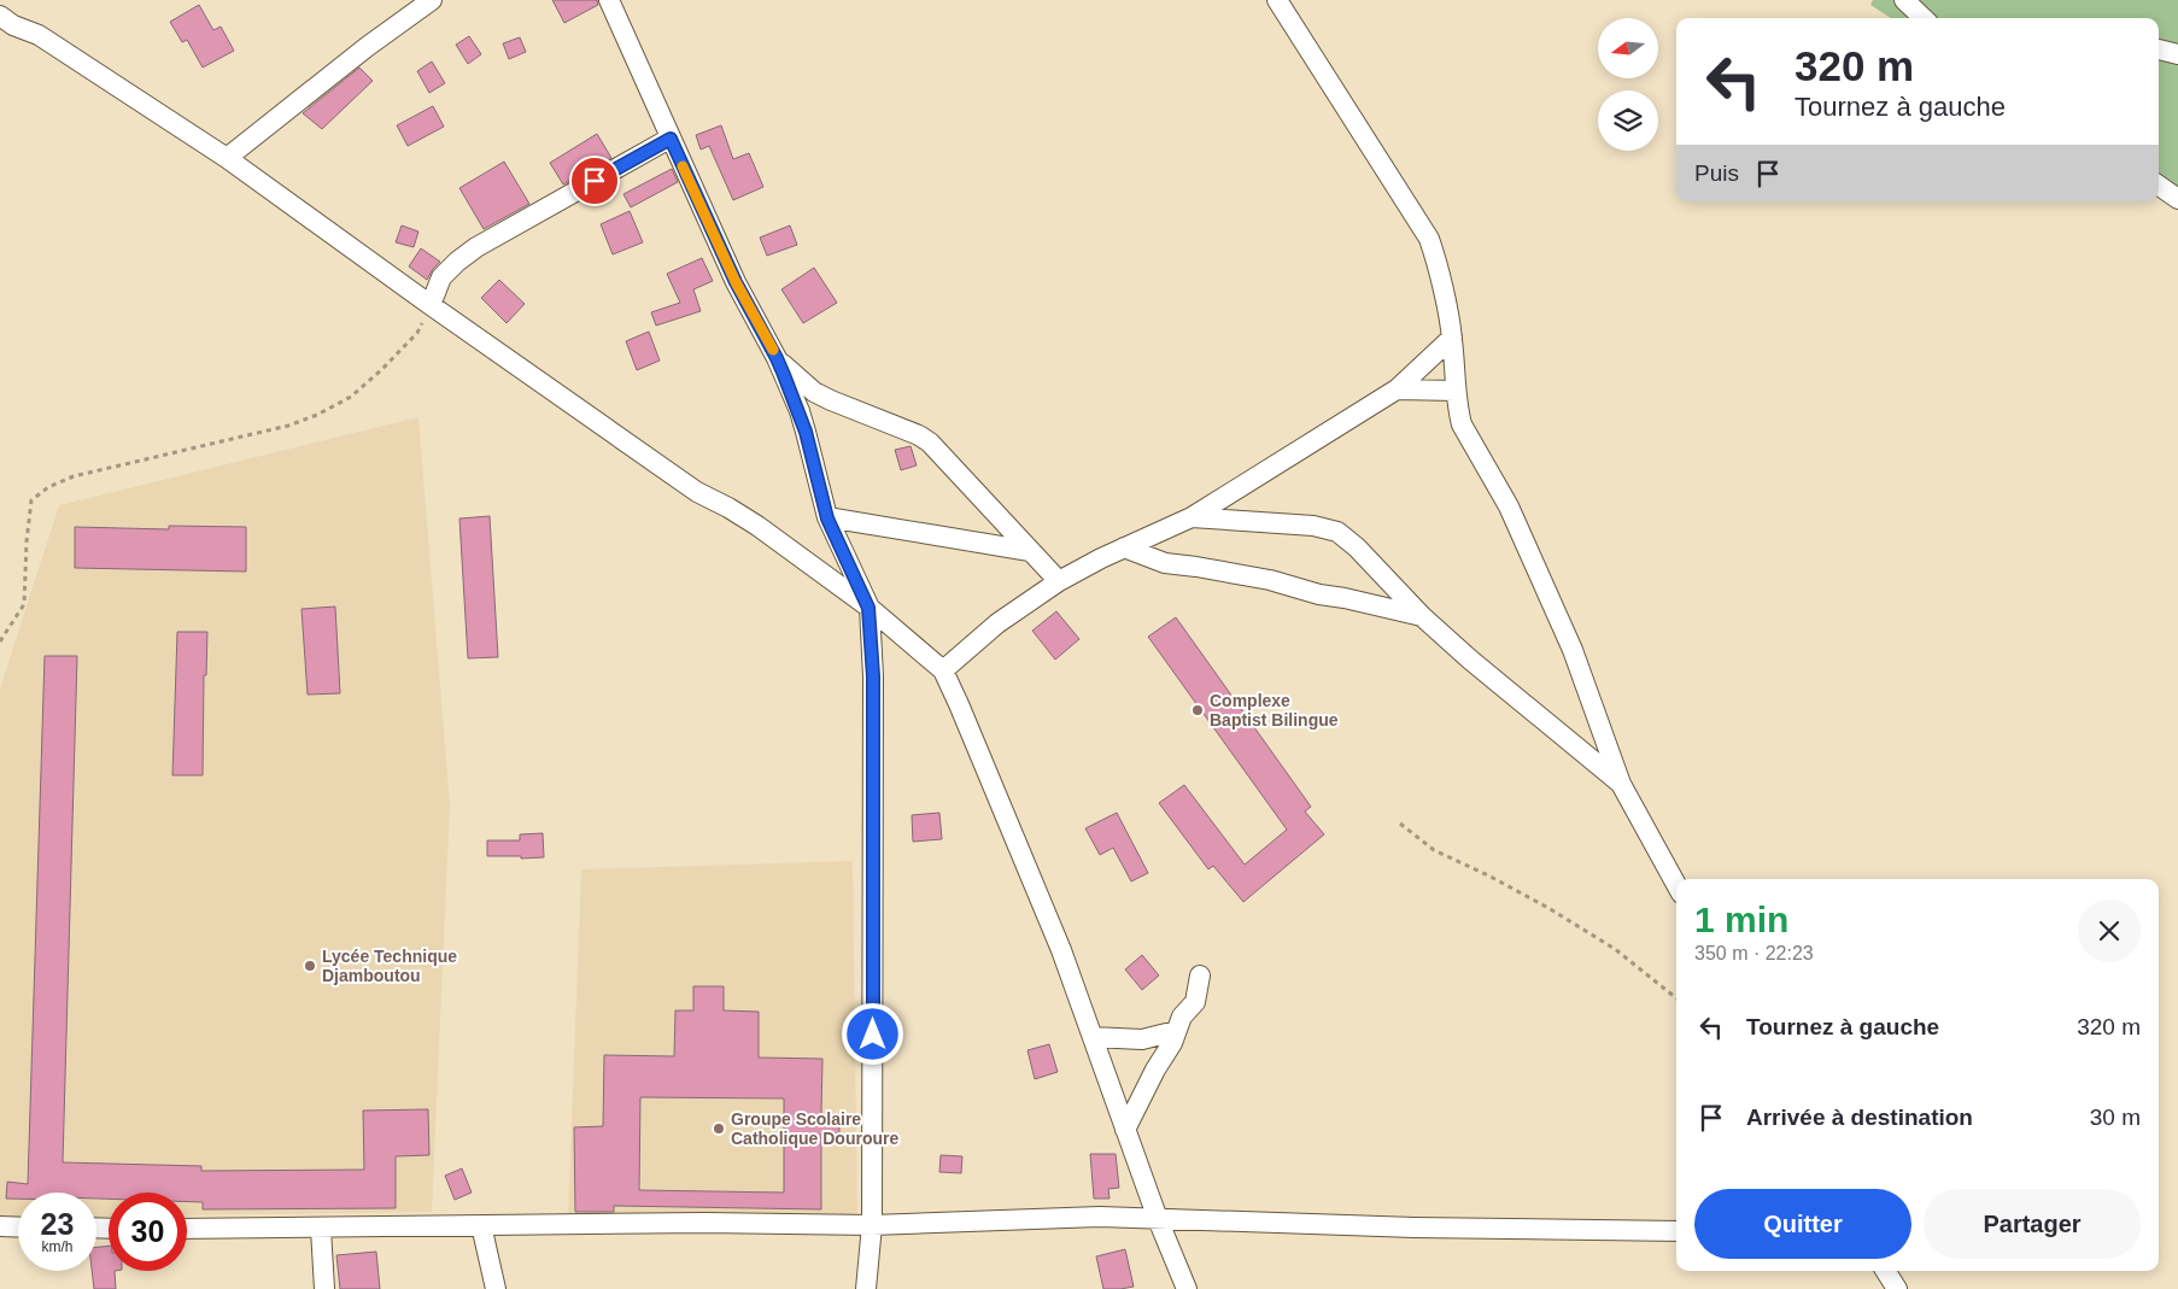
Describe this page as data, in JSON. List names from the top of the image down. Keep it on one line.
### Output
{"places":["Complexe Baptist Bilingue","Lycée Technique Djamboutou","Groupe Scolaire Catholique Douroure"],"north":"left","page":{"turn":["320 m","Tournez à gauche"],"then":"Puis","heading":["1 min","350 m · 22:23"],"list":[{"name":"Tournez à gauche","value":"320 m"},{"name":"Arrivée à destination","value":"30 m"}],"buttons":["Quitter","Partager"],"speed":"23 km/h","limit":"30"}}
